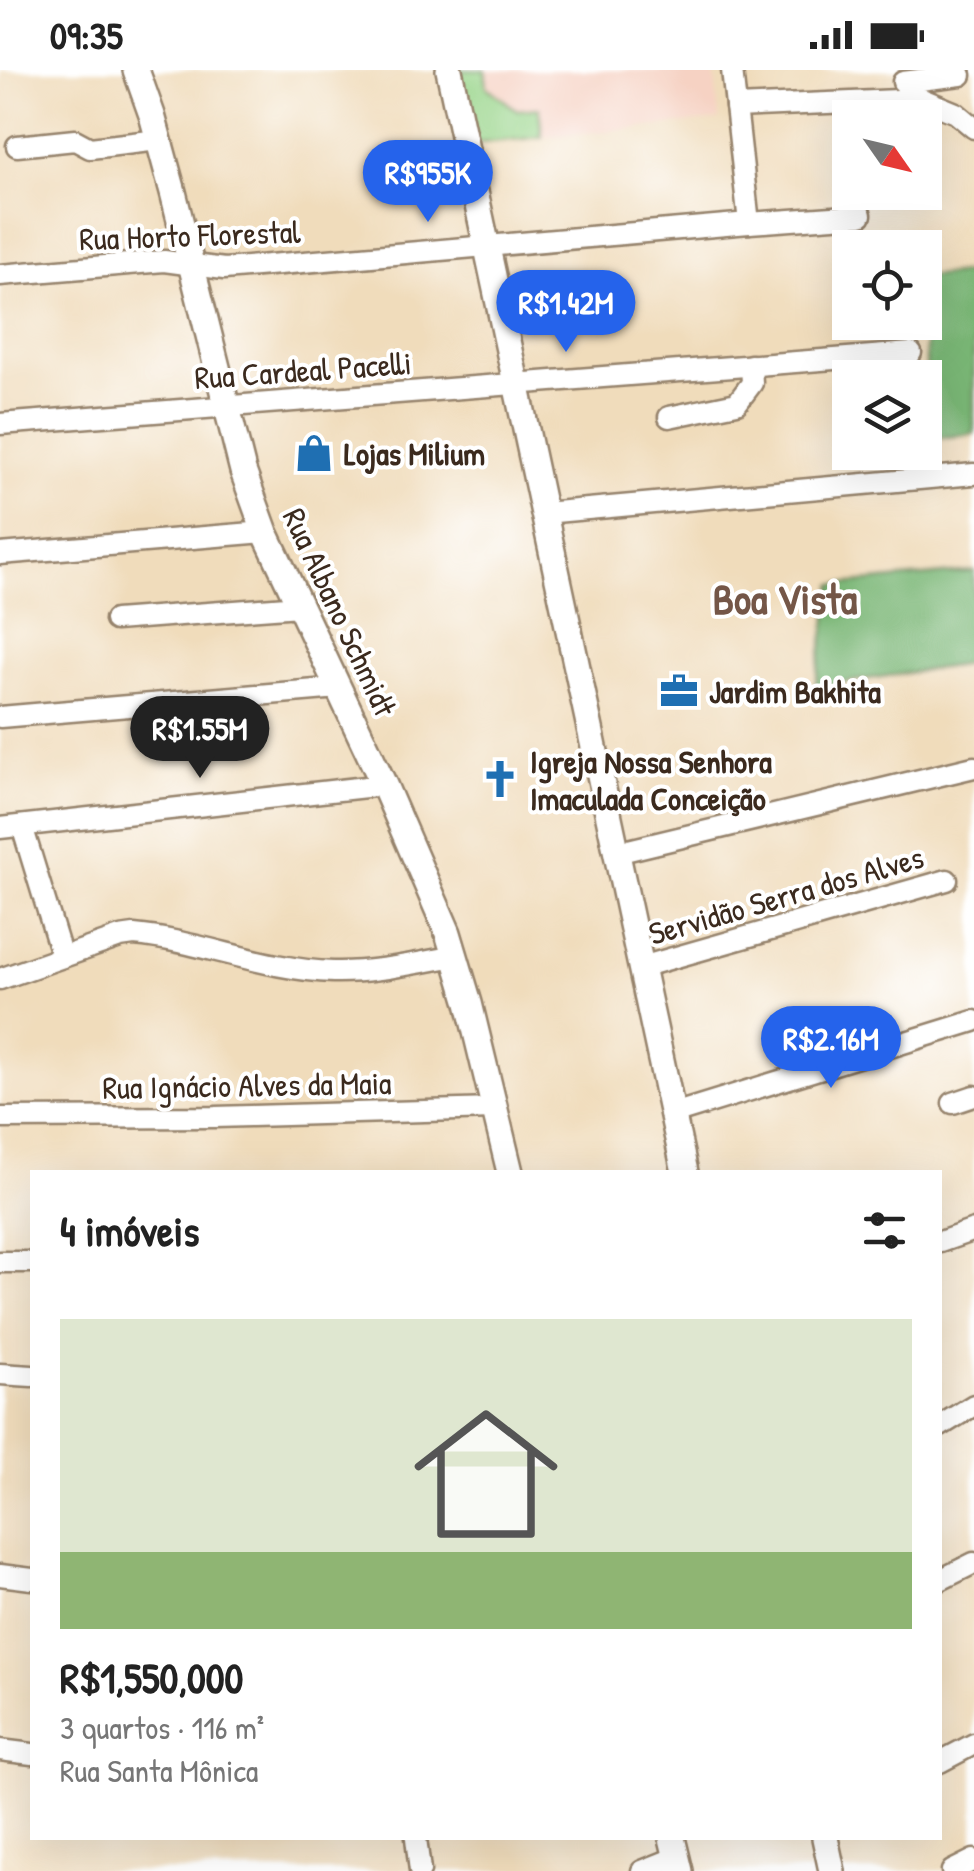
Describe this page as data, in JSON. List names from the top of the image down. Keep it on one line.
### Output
{"streets":{"main road":["Rua Albano Schmidt"],"street":["Rua Horto Florestal","Rua Cardeal Pacelli","Servidão Serra dos Alves","Rua Ignácio Alves da Maia"]},"crossings":[["Rua Horto Florestal","Rua Albano Schmidt"],["Rua Cardeal Pacelli","Rua Albano Schmidt"],["Rua Albano Schmidt","Rua Ignácio Alves da Maia"]],"districts":["Boa Vista"],"places":{"shop":["Lojas Milium"],"office":["Jardim Bakhita"],"church":["Igreja Nossa Senhora Imaculada Conceição"]},"north":"bottom right","page":{"status":"09:35","price":["R$955K","R$1.42M","R$1.55M","R$2.16M"],"heading":"4 imóveis","list":[{"name":"R$1,550,000","note":"3 quartos · 116 m² · Rua Santa Mônica"}]}}
